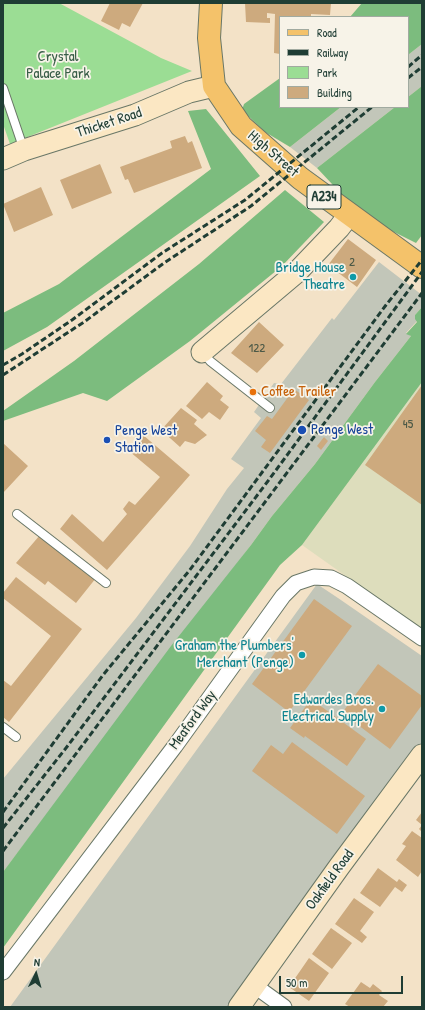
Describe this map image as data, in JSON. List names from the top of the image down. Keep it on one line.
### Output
{"streets":{"main road":["High Street","A234"],"street":["Thicket Road","Meaford Way","Oakfield Road"]},"crossings":[["Thicket Road","High Street"],["Thicket Road","A234"],["High Street","A234"]],"parks":["Crystal Palace Park"],"places":["Bridge House Theatre","Coffee Trailer","Penge West","Penge West Station","Graham the Plumbers' Merchant (Penge)","Edwardes Bros. Electrical Supply"],"house_numbers":["2","122","45"],"legend":["Road","Railway","Park","Building"],"scale_bar":"50 m","north":"top"}
